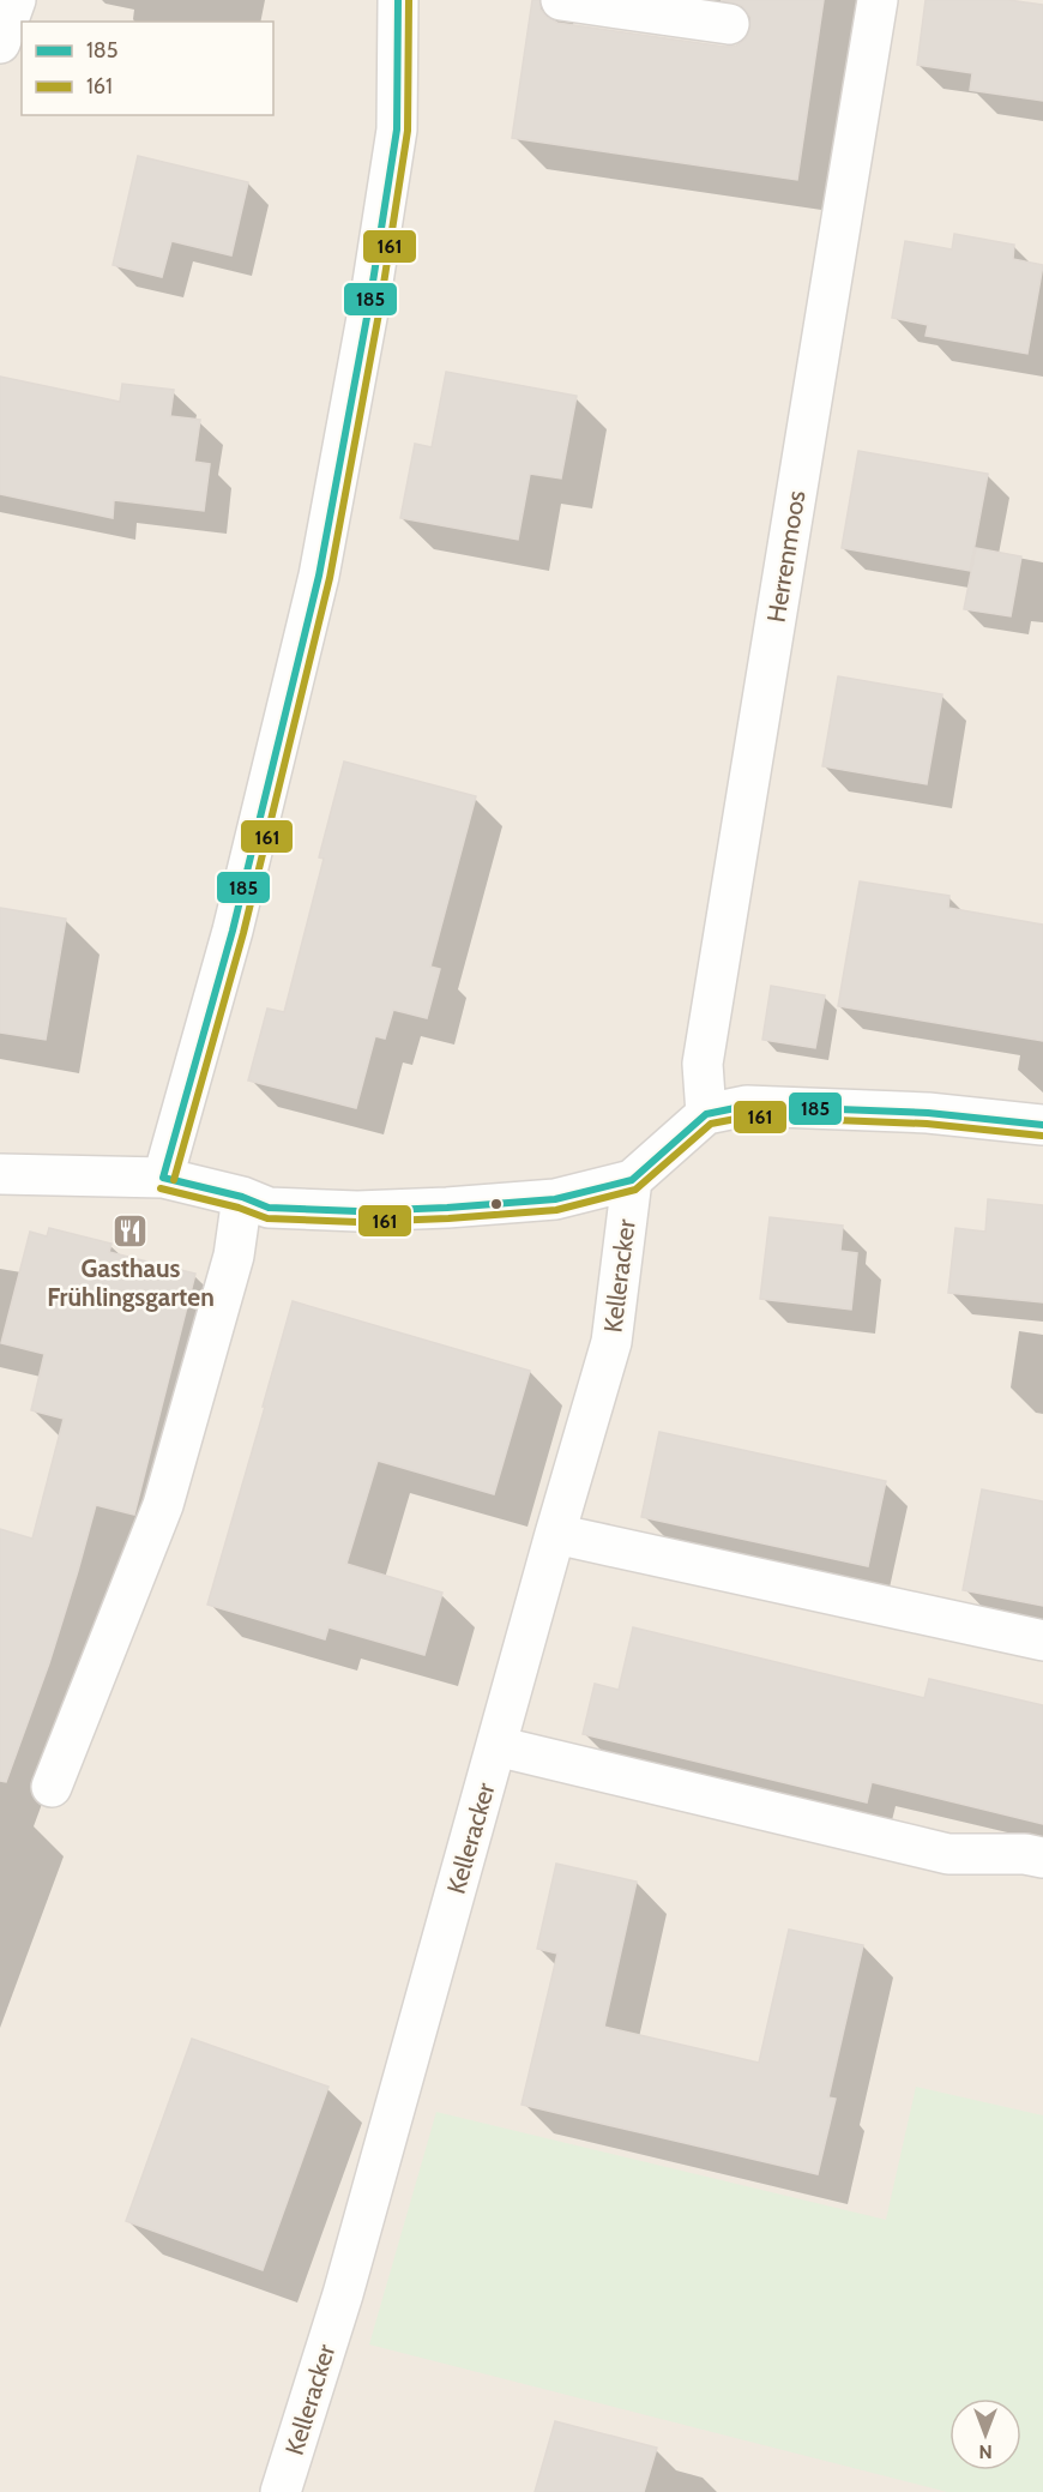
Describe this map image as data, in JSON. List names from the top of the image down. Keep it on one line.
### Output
{"streets":{"street":["Herrenmoos","Kelleracker"]},"places":{"restaurant":["Gasthaus Frühlingsgarten"]},"lines":["transit line 185","transit line 161"],"legend":["185","161"],"north":"bottom"}
